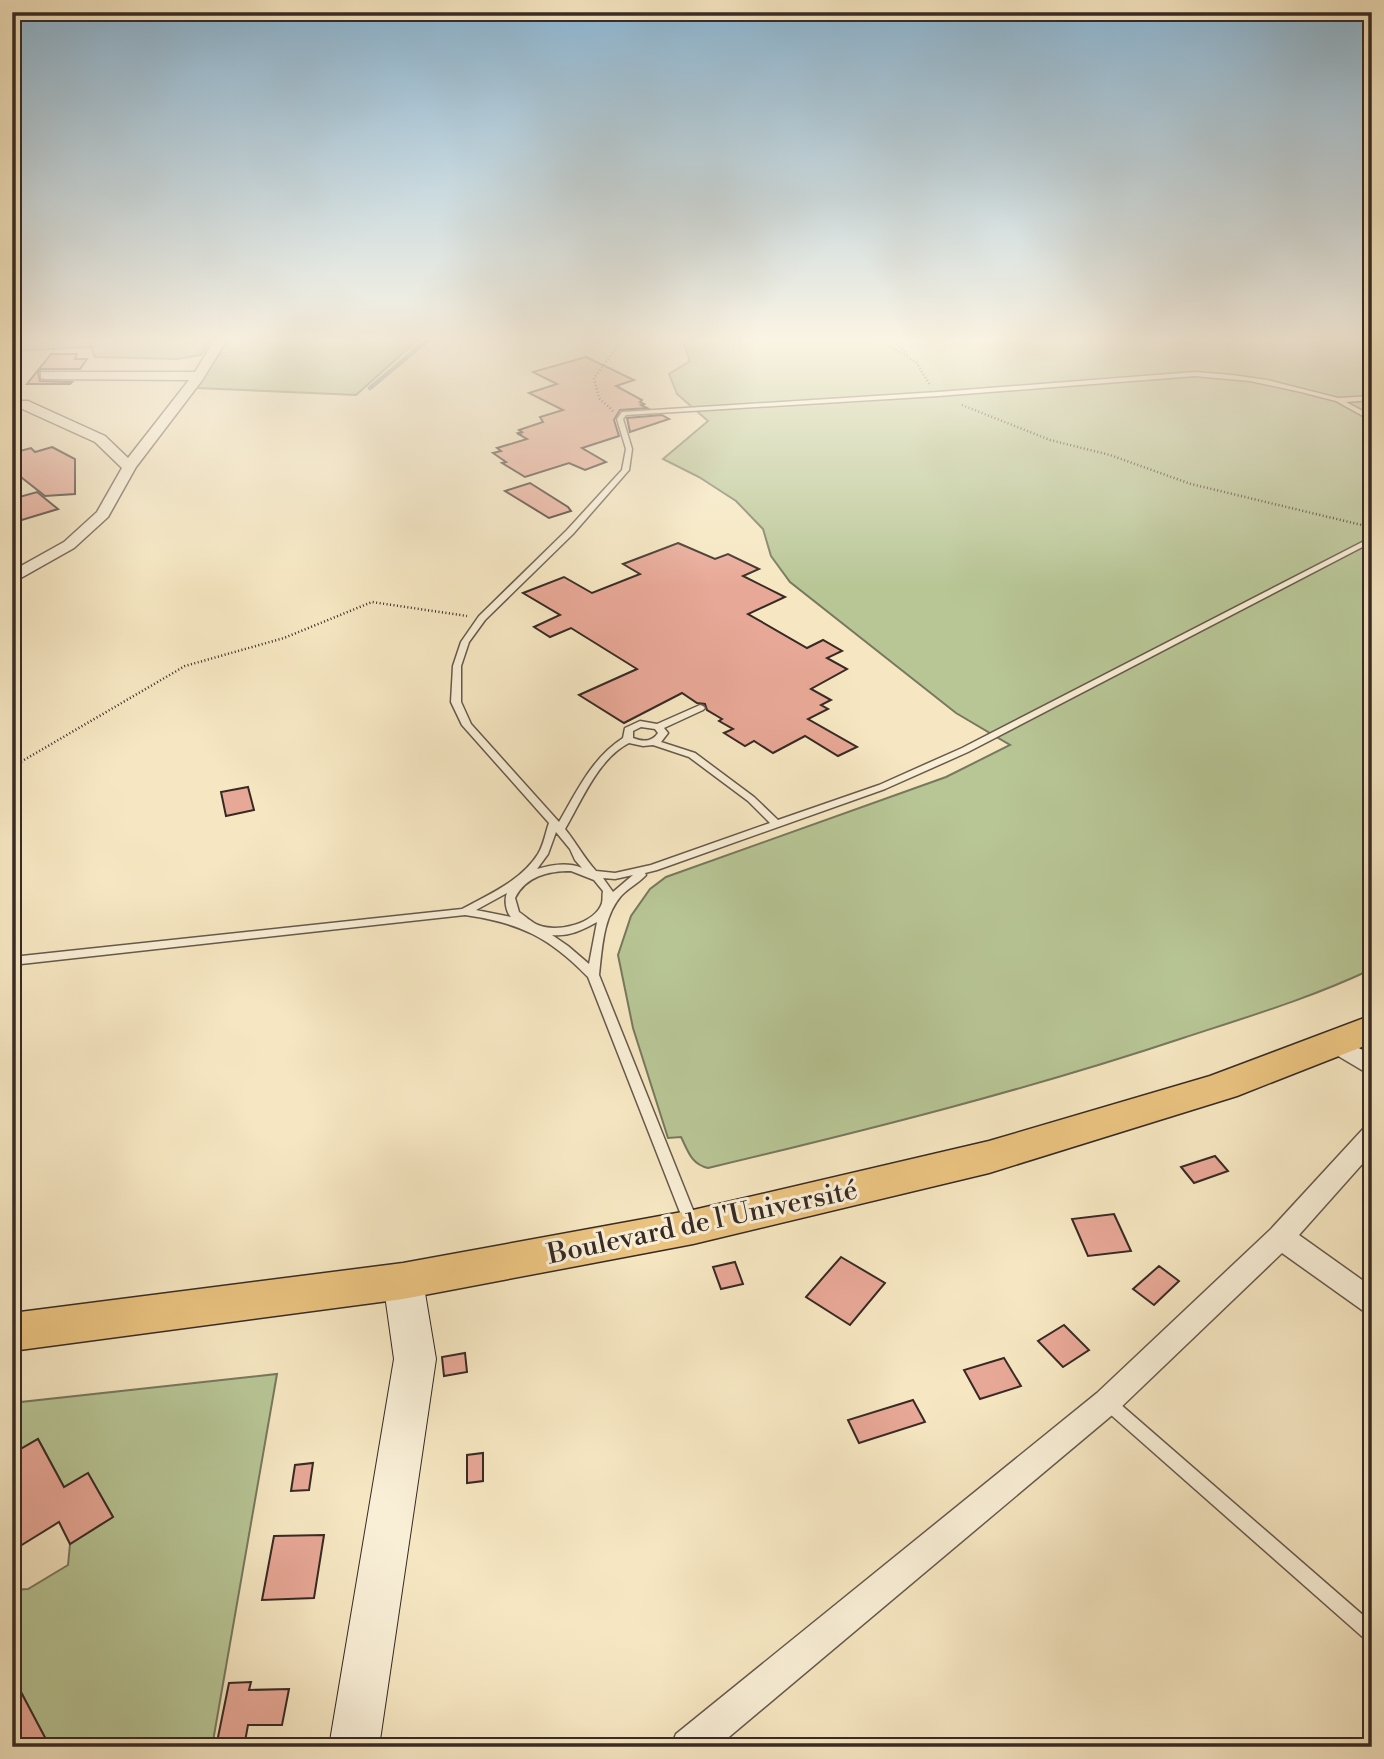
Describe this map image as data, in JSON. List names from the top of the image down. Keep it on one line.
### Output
{"streets":{"main road":["Boulevard de l'Université"]}}
